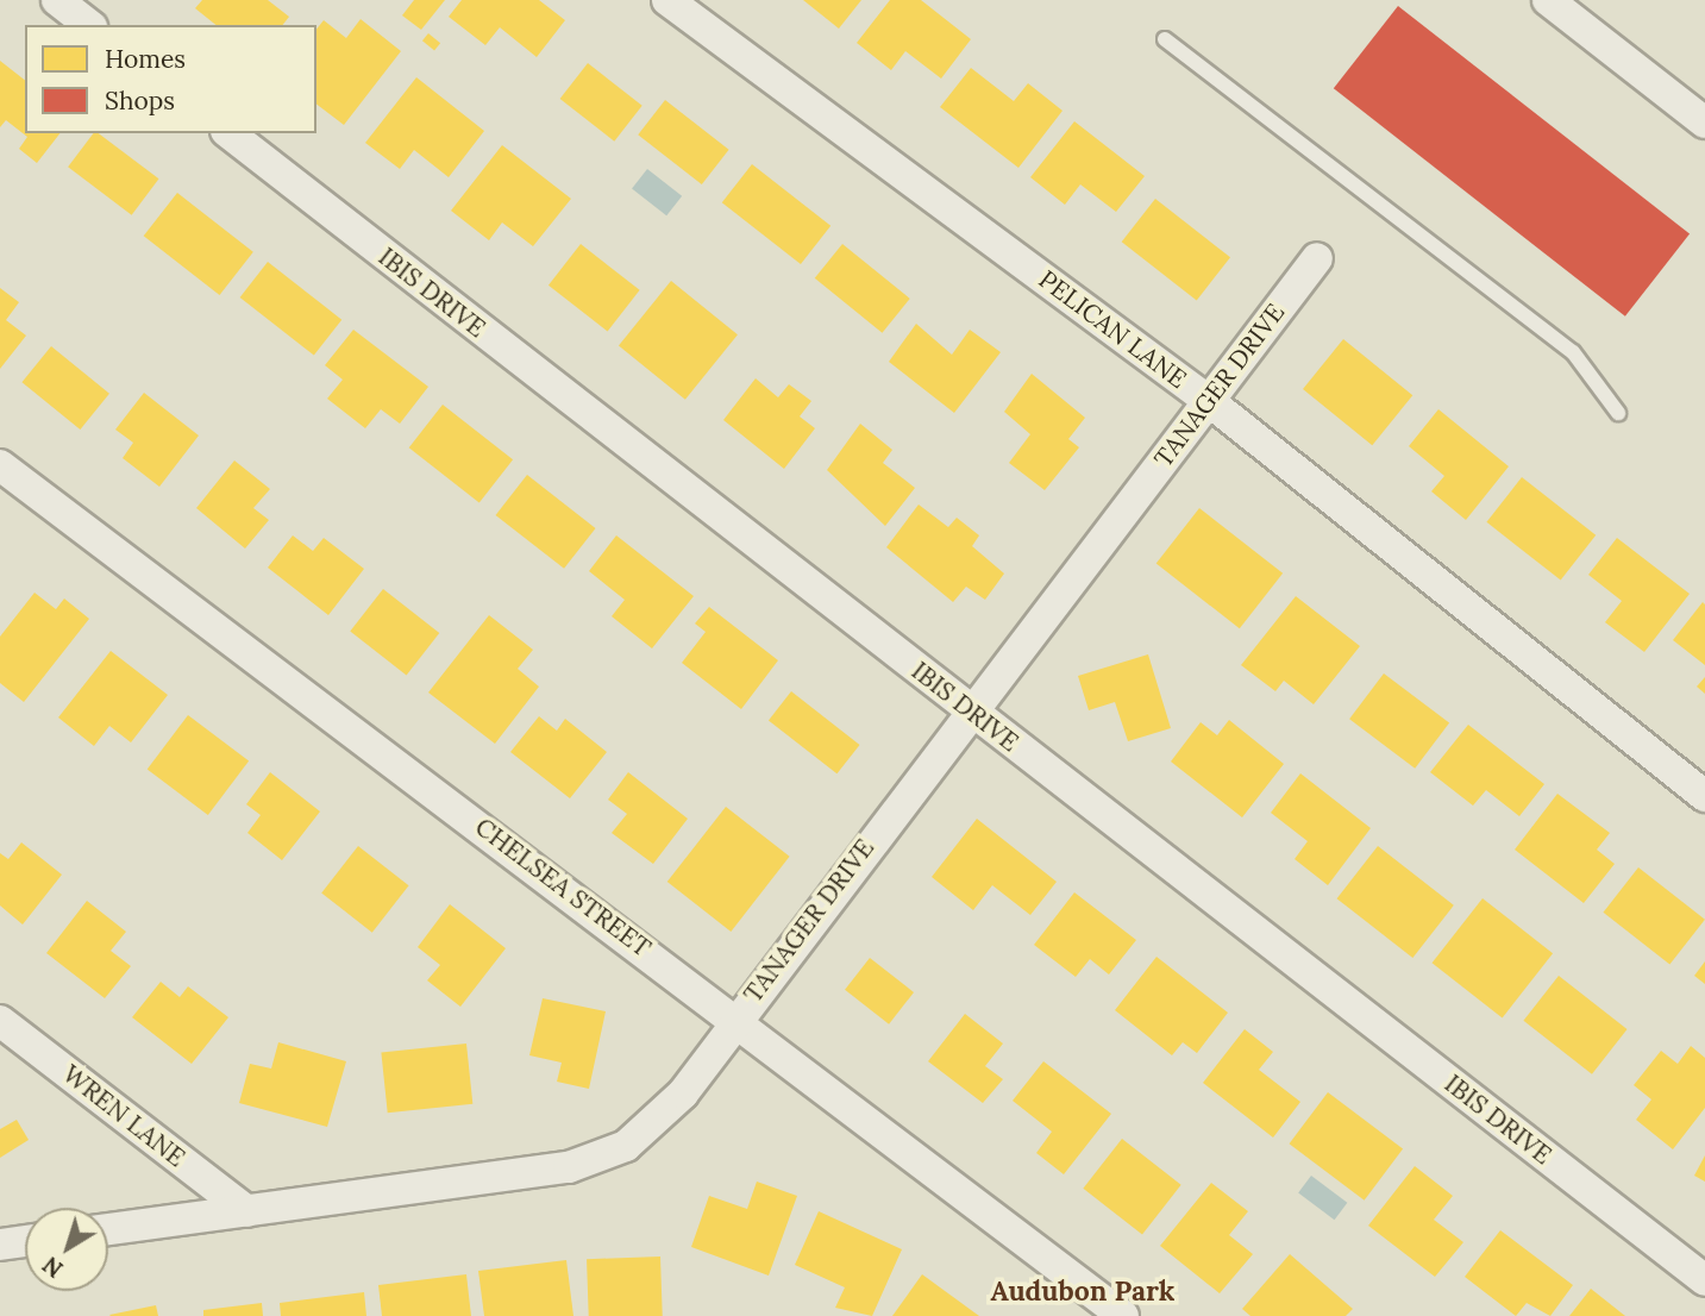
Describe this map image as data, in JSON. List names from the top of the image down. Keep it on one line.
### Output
{"streets":{"street":["IBIS DRIVE","PELICAN LANE","TANAGER DRIVE","CHELSEA STREET","WREN LANE"]},"crossings":[["IBIS DRIVE","TANAGER DRIVE"],["PELICAN LANE","TANAGER DRIVE"],["TANAGER DRIVE","CHELSEA STREET"],["TANAGER DRIVE","WREN LANE"]],"districts":["Audubon Park"],"legend":["Homes","Shops"],"north":"bottom left"}
